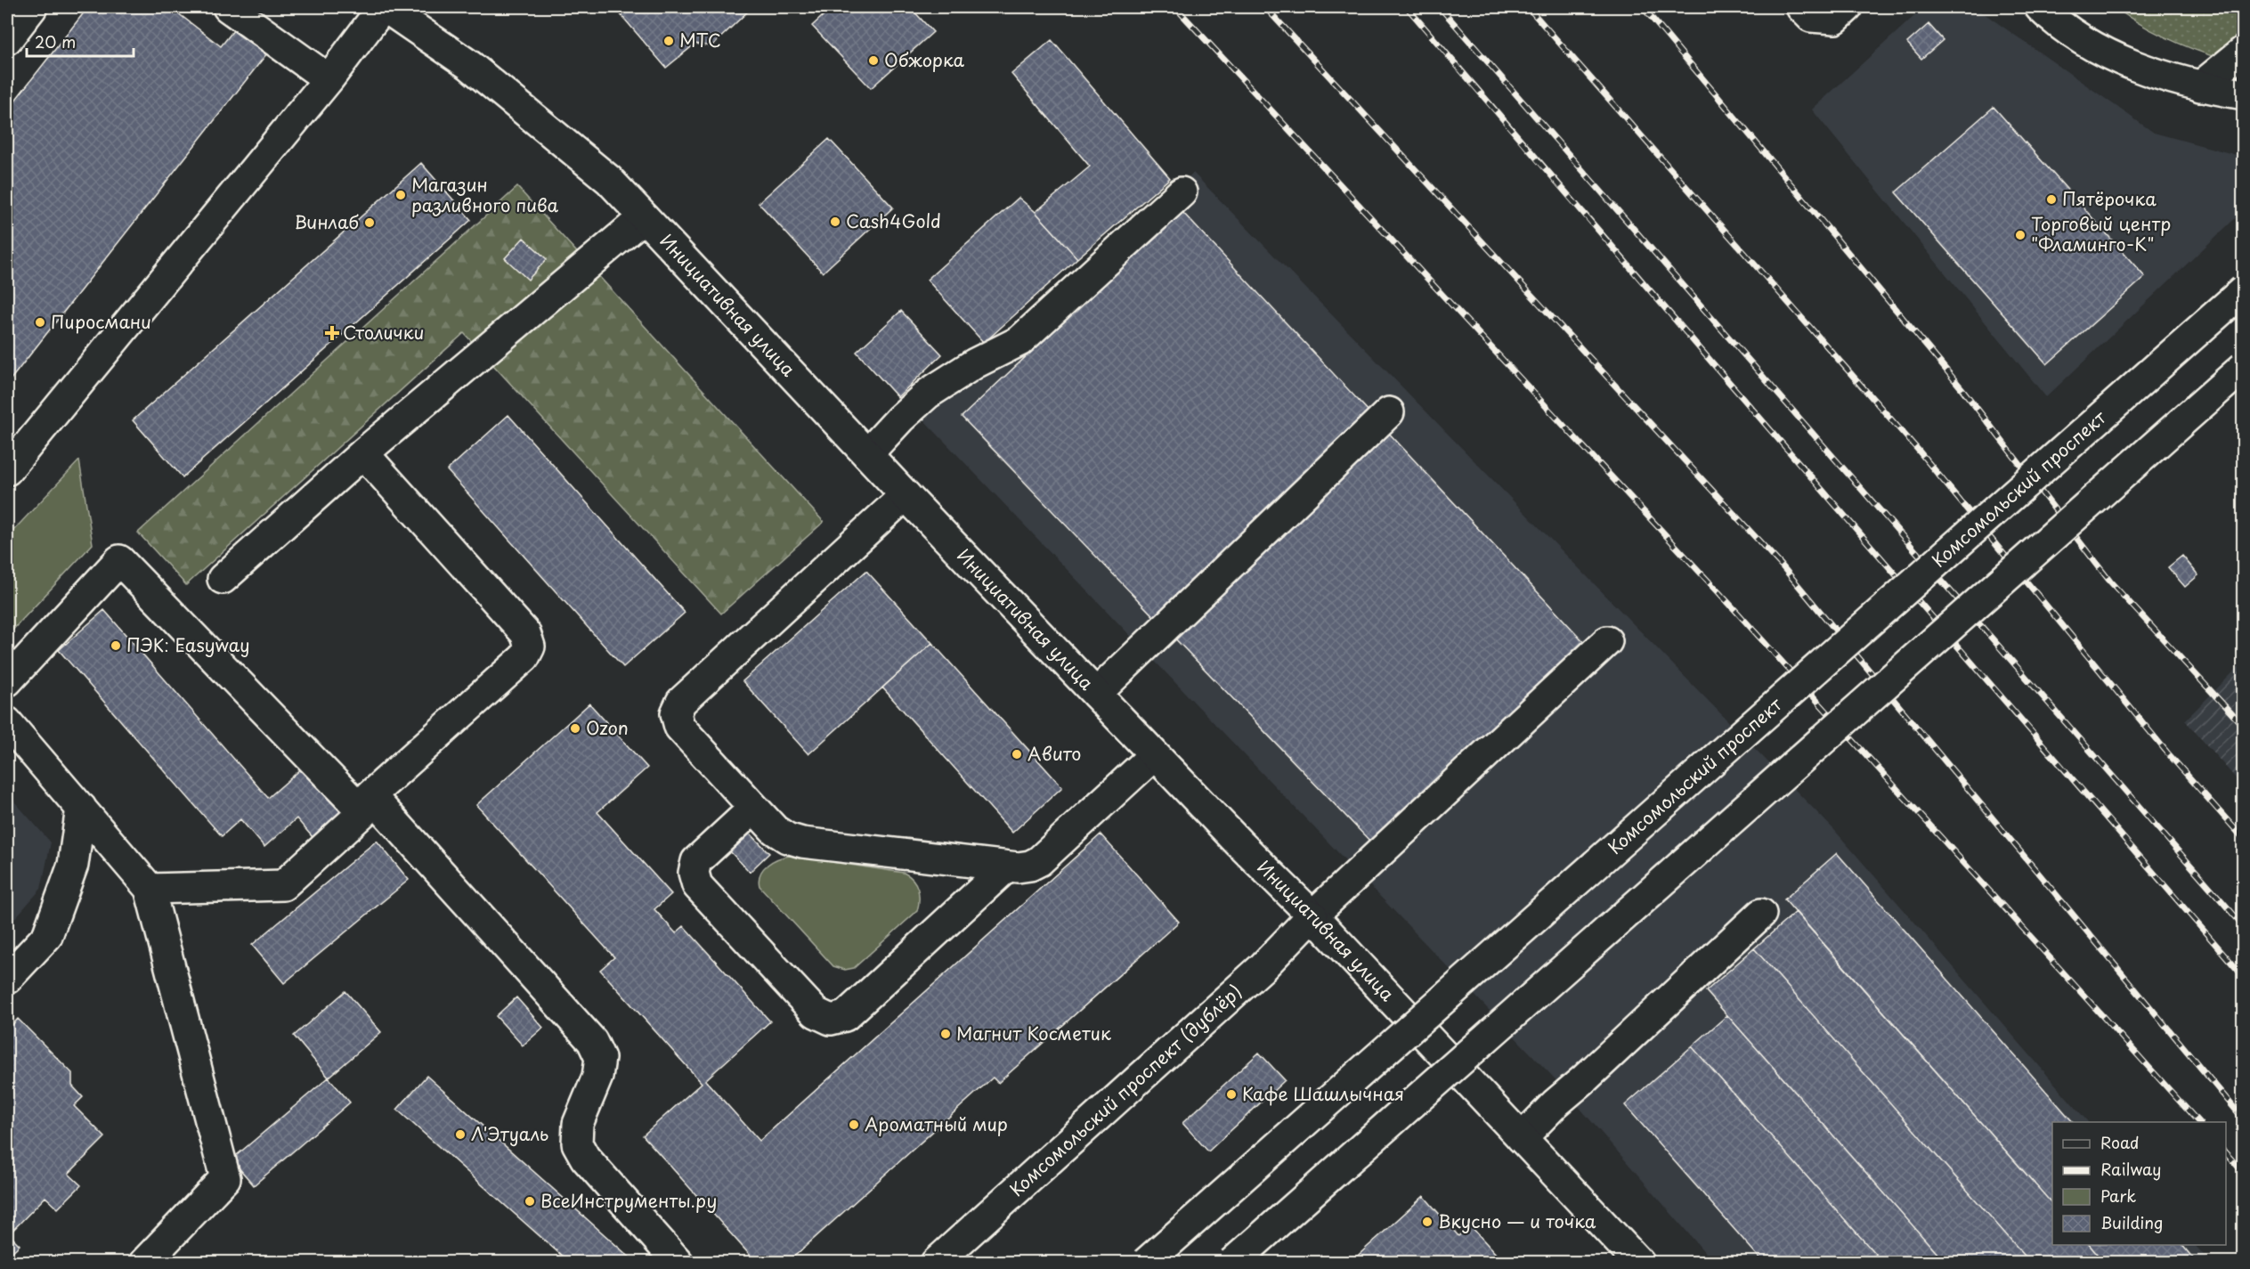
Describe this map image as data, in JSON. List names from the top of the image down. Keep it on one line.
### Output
{"streets":{"main road":["Инициативная улица","Комсомольский проспект","Комсомольский проспект (дублёр)"]},"crossings":[["Инициативная улица","Комсомольский проспект (дублёр)"]],"places":{"other":["МТС","Обжорка","Магазин разливного пива","Пятёрочка","Cash4Gold","Винлаб","Торговый центр \"Фламинго-К\"","Пиросмани","ПЭК: Easyway","Ozon","Авито","Магнит Косметик","Кафе Шашлычная","Ароматный мир","Л'Этуаль","ВсеИнструменты.ру","Вкусно — и точка"],"health":["Столички"]},"legend":["Road","Railway","Park","Building"],"scale_bar":"20 m"}
